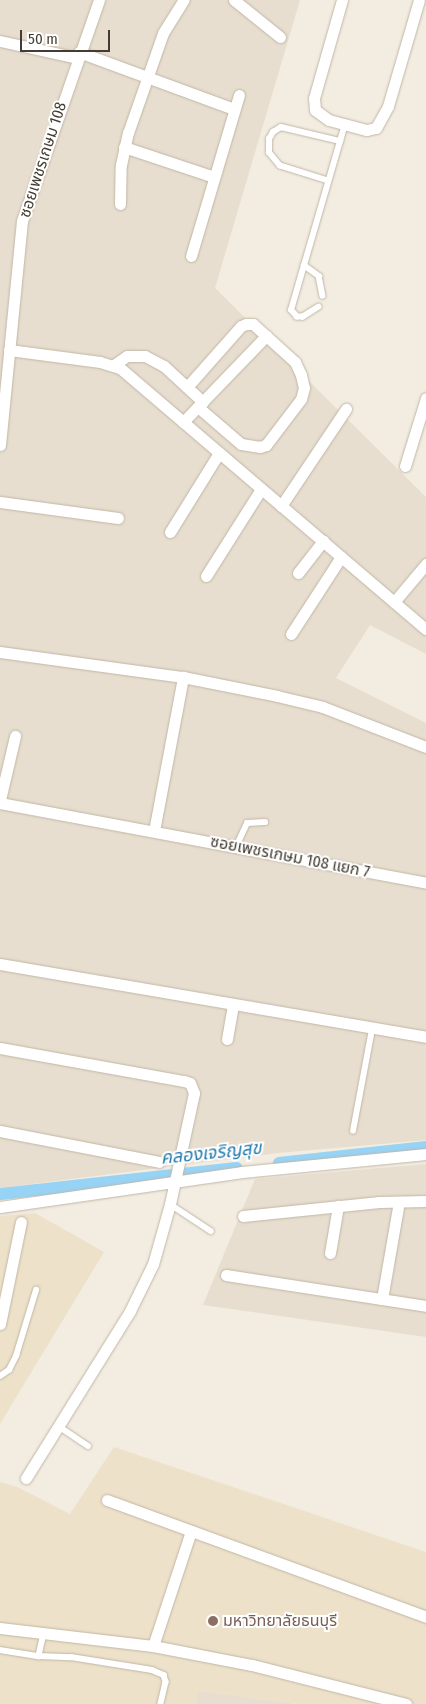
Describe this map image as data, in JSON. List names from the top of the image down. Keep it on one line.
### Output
{"streets":{"street":["ซอยเพชรเกษม 108","ซอยเพชรเกษม 108 แยก 7"]},"water":["คลองเจริญสุข"],"places":["มหาวิทยาลัยธนบุรี"],"scale_bar":"50 m"}
